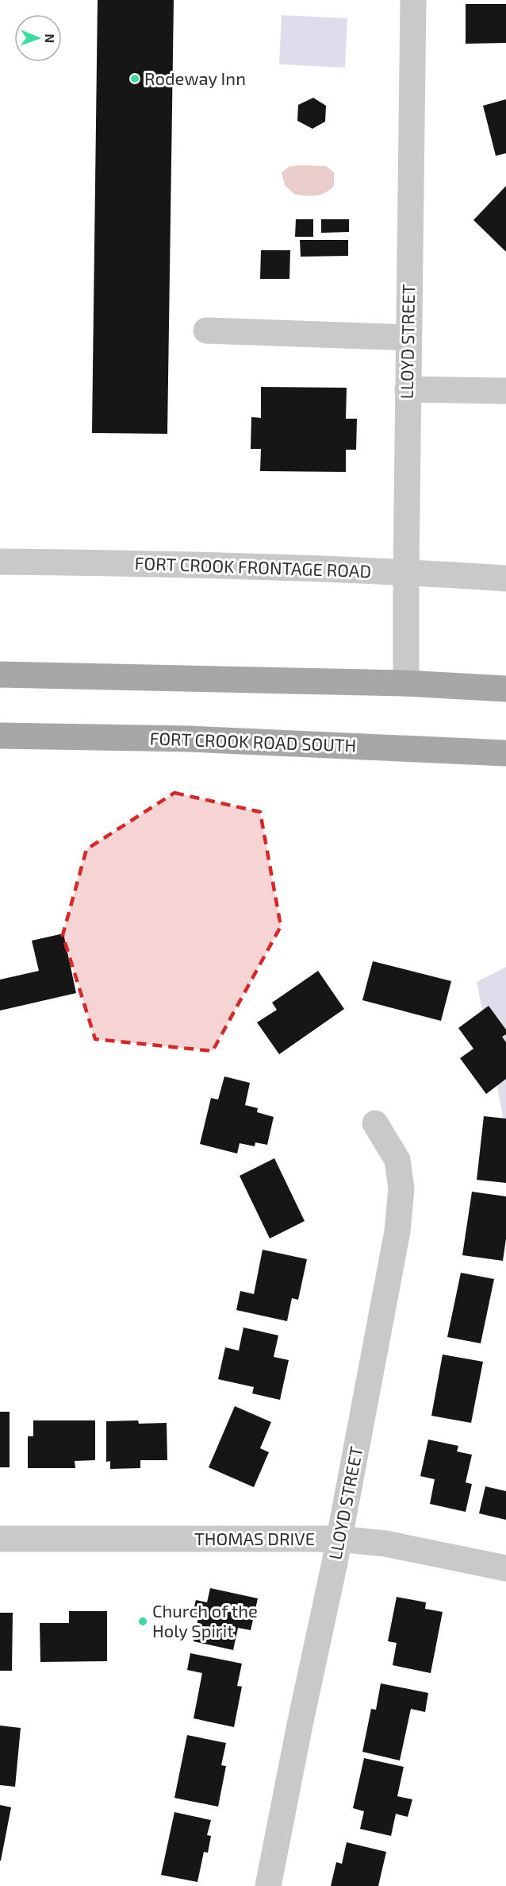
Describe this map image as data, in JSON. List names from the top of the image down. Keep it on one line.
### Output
{"streets":{"main road":["FORT CROOK ROAD SOUTH"],"street":["LLOYD STREET","FORT CROOK FRONTAGE ROAD","THOMAS DRIVE"]},"crossings":[["LLOYD STREET","FORT CROOK FRONTAGE ROAD"],["LLOYD STREET","THOMAS DRIVE"]],"places":["Rodeway Inn","Church of the Holy Spirit"],"north":"right"}
